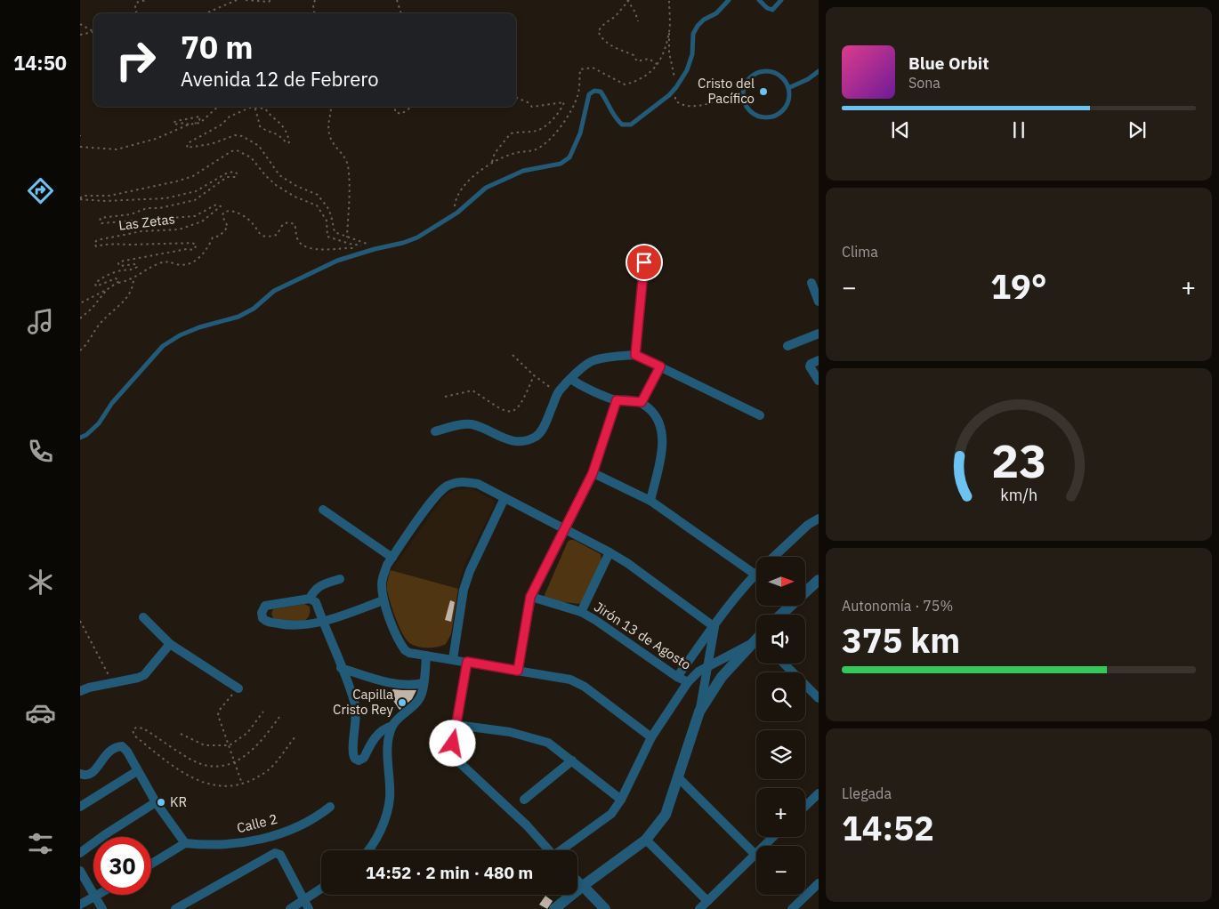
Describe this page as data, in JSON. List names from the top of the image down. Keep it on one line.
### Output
{"streets":{"street":["Jirón 13 de Agosto","Calle 2"],"path":["Las Zetas"]},"places":["Cristo del Pacífico","Capilla Cristo Rey","KR"],"north":"right","page":{"tabs":"14:50","turn":["70 m","Avenida 12 de Febrero"],"song":["Blue Orbit","Sona"],"tile":["Clima",["Autonomía · 75%","375 km"],["Llegada","14:52"]],"heat":["−","19°","+"],"map_buttons":["+","−"],"limit":"30","trip":"14:52 · 2 min · 480 m","gauge":["23","km/h"]}}
